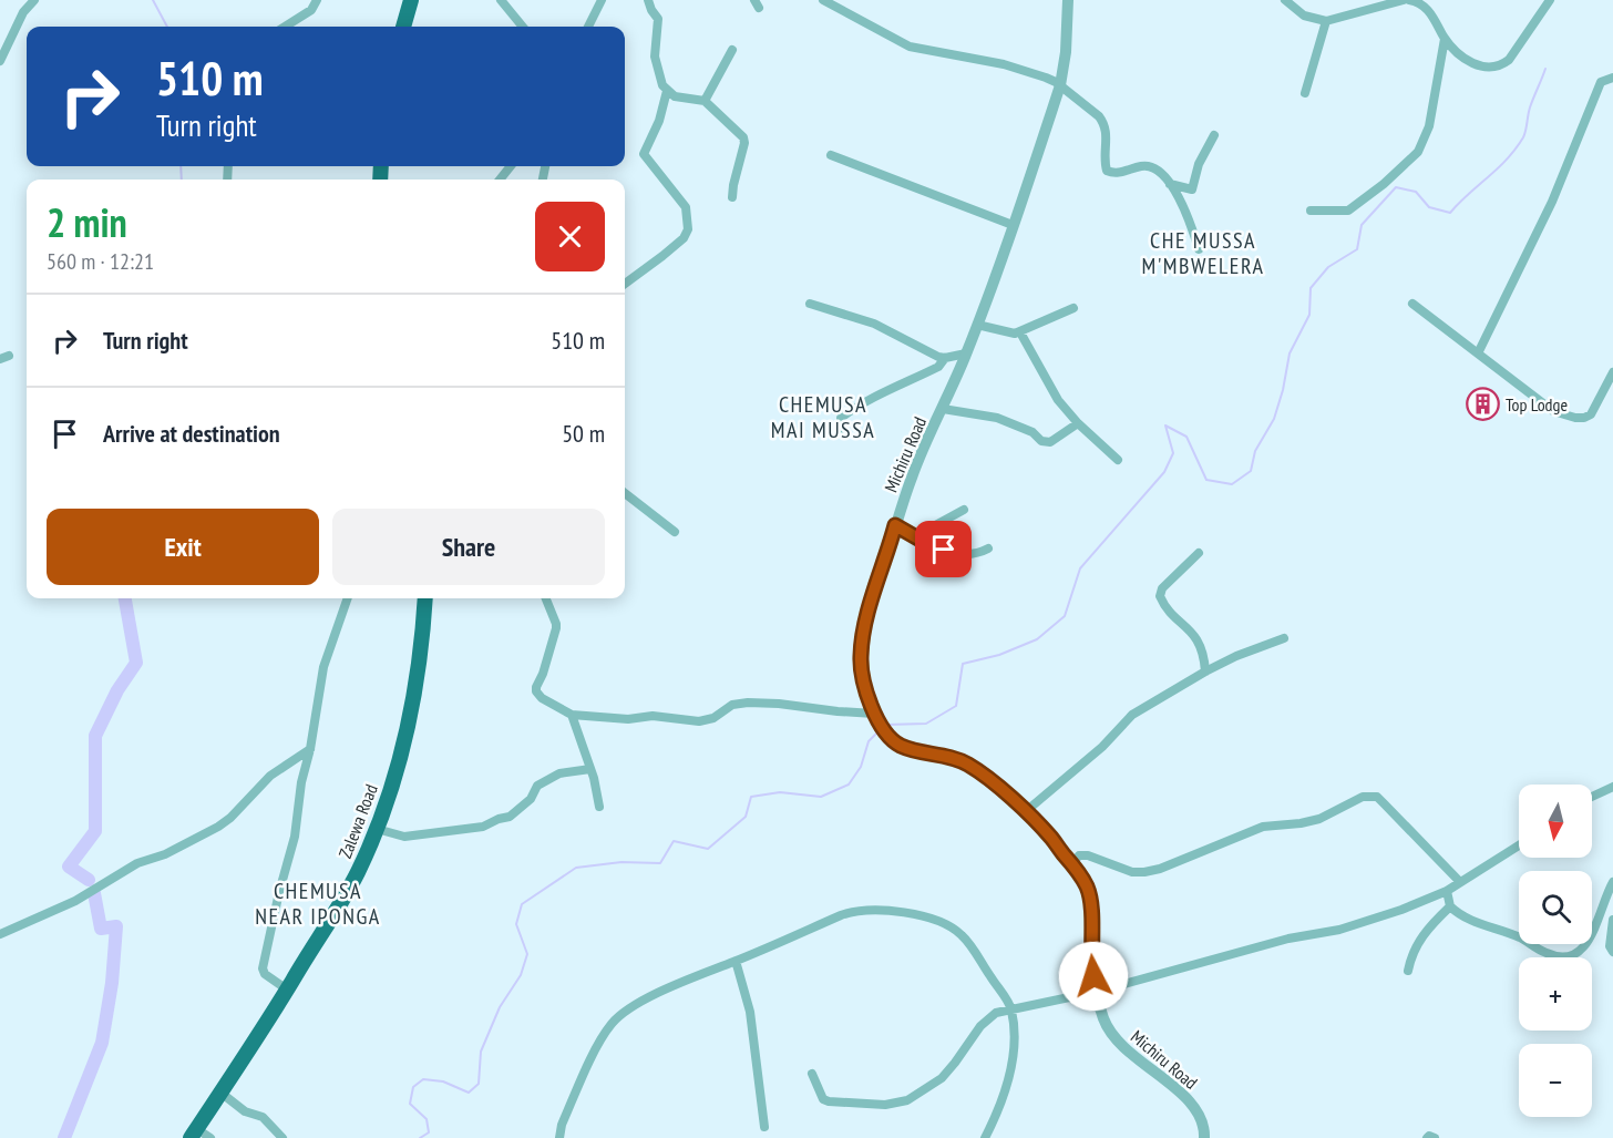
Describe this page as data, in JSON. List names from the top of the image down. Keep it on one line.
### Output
{"streets":{"highway":["Zalewa Road"],"street":["Michiru Road"]},"districts":["CHE MUSSA M'MBWELERA","CHEMUSA MAI MUSSA","CHEMUSA NEAR IPONGA"],"places":{"building":["Top Lodge"]},"north":"bottom","page":{"turn":["510 m","Turn right"],"heading":["2 min","560 m · 12:21"],"list":[{"name":"Turn right","value":"510 m"},{"name":"Arrive at destination","value":"50 m"}],"buttons":["Exit","Share"],"map_buttons":["+","−"]}}
